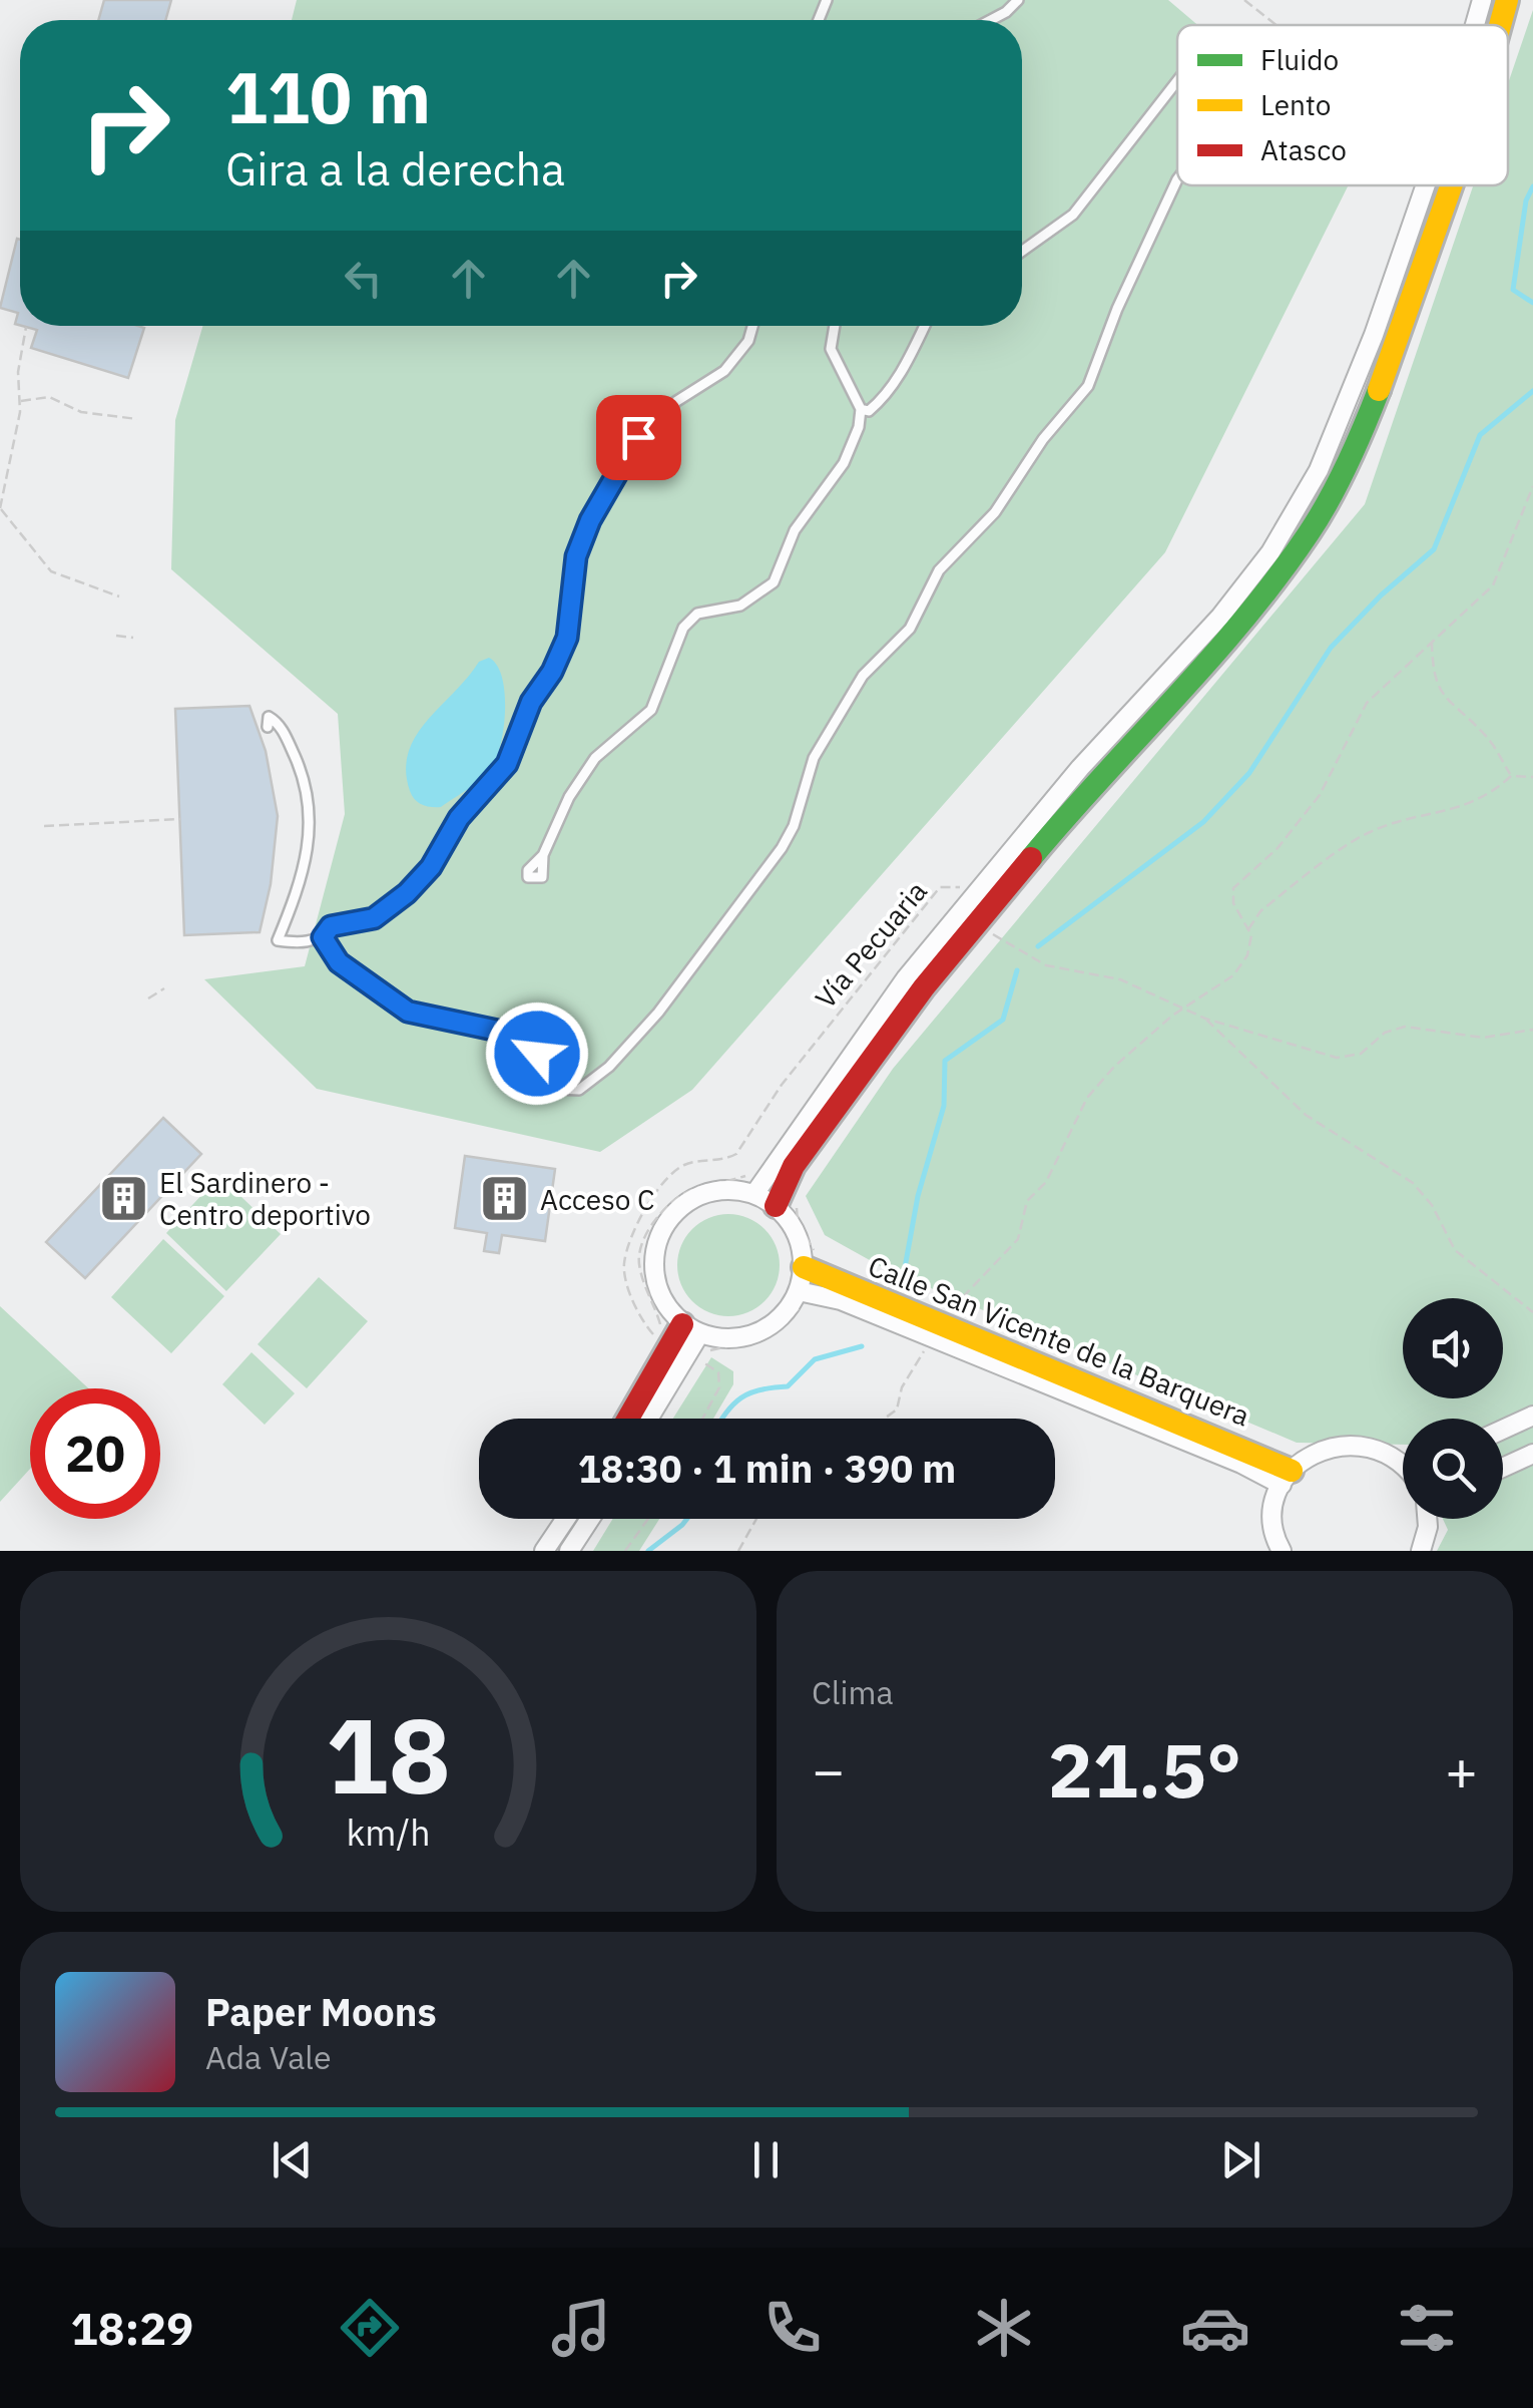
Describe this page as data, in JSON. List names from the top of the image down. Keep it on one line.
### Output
{"streets":{"street":["Calle San Vicente de la Barquera"],"path":["Vía Pecuaria"]},"places":{"building":["El Sardinero - Centro deportivo","Acceso C"]},"legend":["Fluido","Lento","Atasco"],"page":{"turn":["110 m","Gira a la derecha"],"limit":"20","trip":"18:30 · 1 min · 390 m","tile":"Clima","heat":["−","21.5°","+"],"song":["Paper Moons","Ada Vale"],"tabs":"18:29","gauge":["18","km/h"]}}
